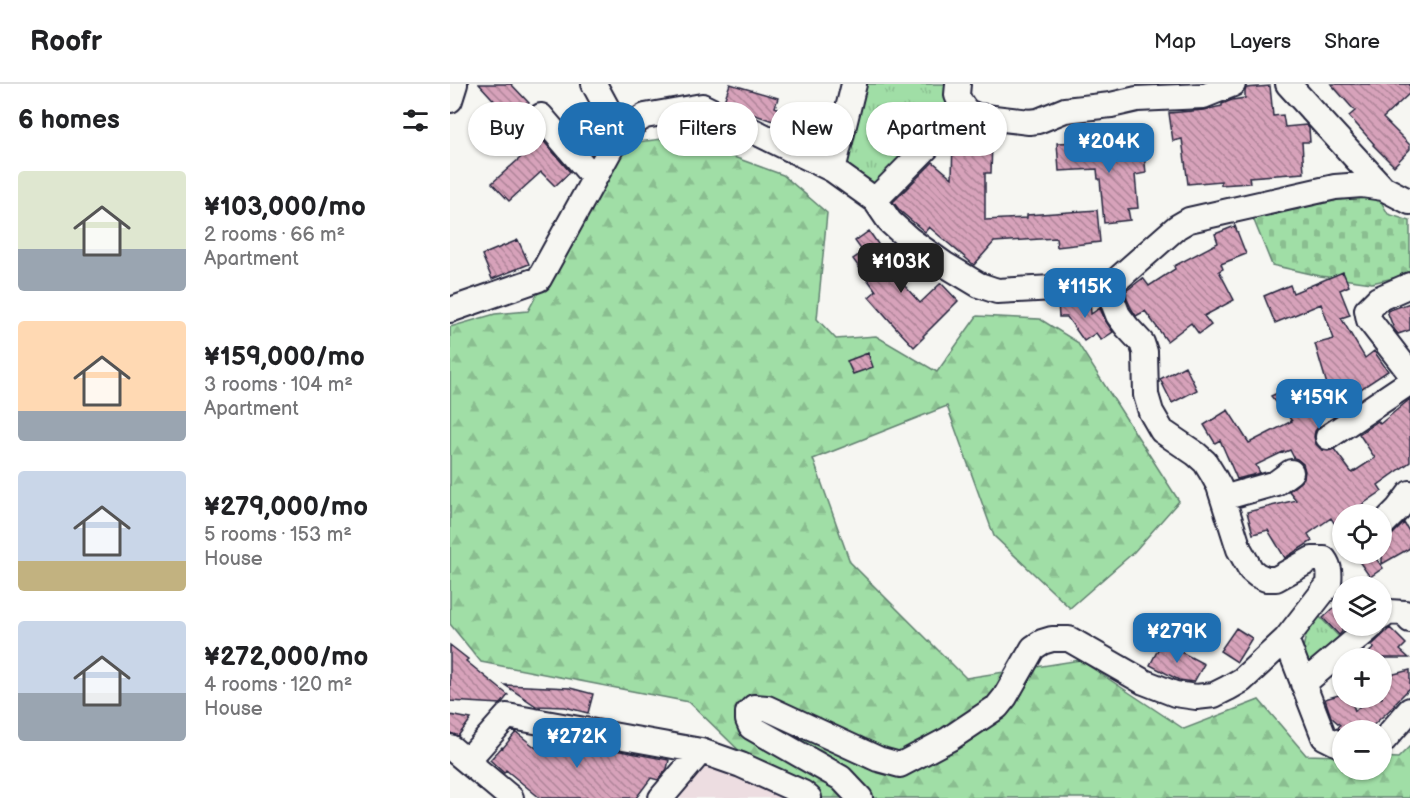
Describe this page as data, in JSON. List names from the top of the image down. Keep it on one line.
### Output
{"page":{"header":"Roofr","nav":["Map","Layers","Share"],"heading":"6 homes","chip":["Buy","Rent","Filters","New","Apartment"],"price":["¥204K","¥103K","¥115K","¥159K","¥279K","¥272K"],"list":[{"name":"¥103,000/mo","note":"2 rooms · 66 m² · Apartment"},{"name":"¥159,000/mo","note":"3 rooms · 104 m² · Apartment"},{"name":"¥279,000/mo","note":"5 rooms · 153 m² · House"},{"name":"¥272,000/mo","note":"4 rooms · 120 m² · House"}],"map_buttons":["+","−"]}}
